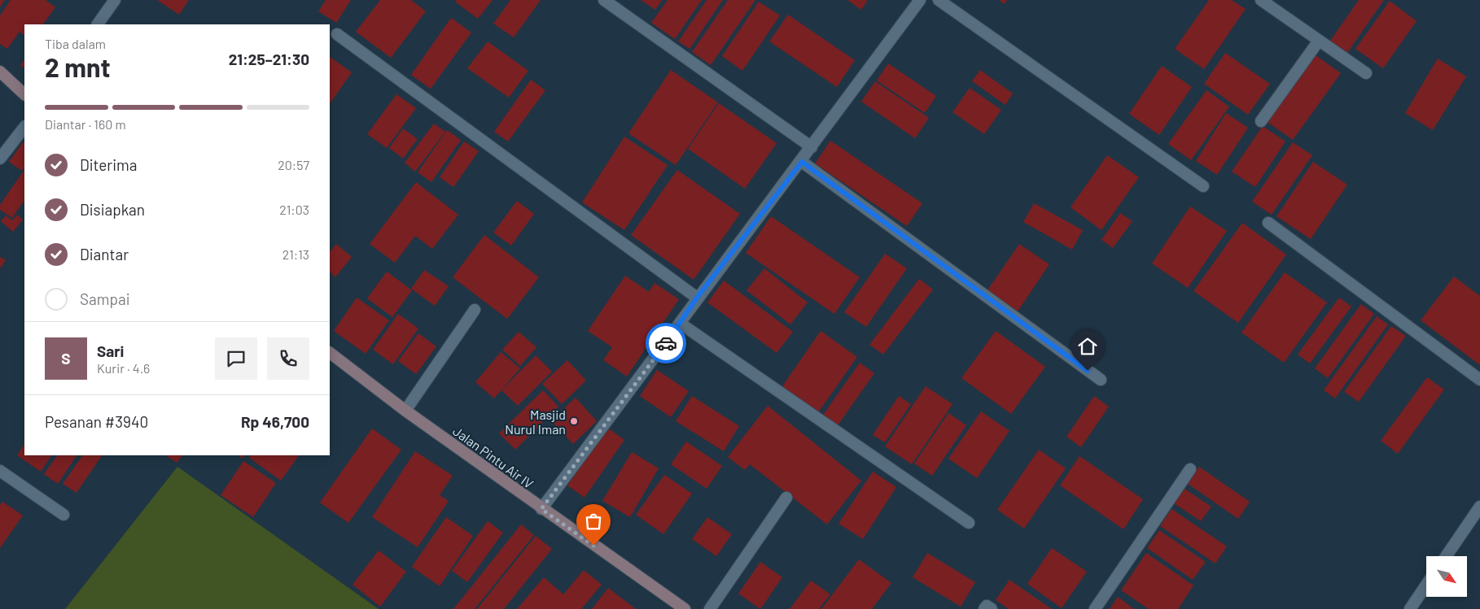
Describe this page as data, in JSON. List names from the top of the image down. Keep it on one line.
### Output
{"streets":{"main road":["Jalan Pintu Air IV"]},"places":["Masjid Nurul Iman"],"north":"bottom right","page":{"heading":["2 mnt","Tiba dalam","21:25–21:30"],"panel":["Sari","Kurir · 4.6","Pesanan #3940","Rp 46,700"],"bar":"Diantar · 160 m","list":[["Diterima","20:57"],["Disiapkan","21:03"],["Diantar","21:13"],"Sampai"],"round":"S"}}
